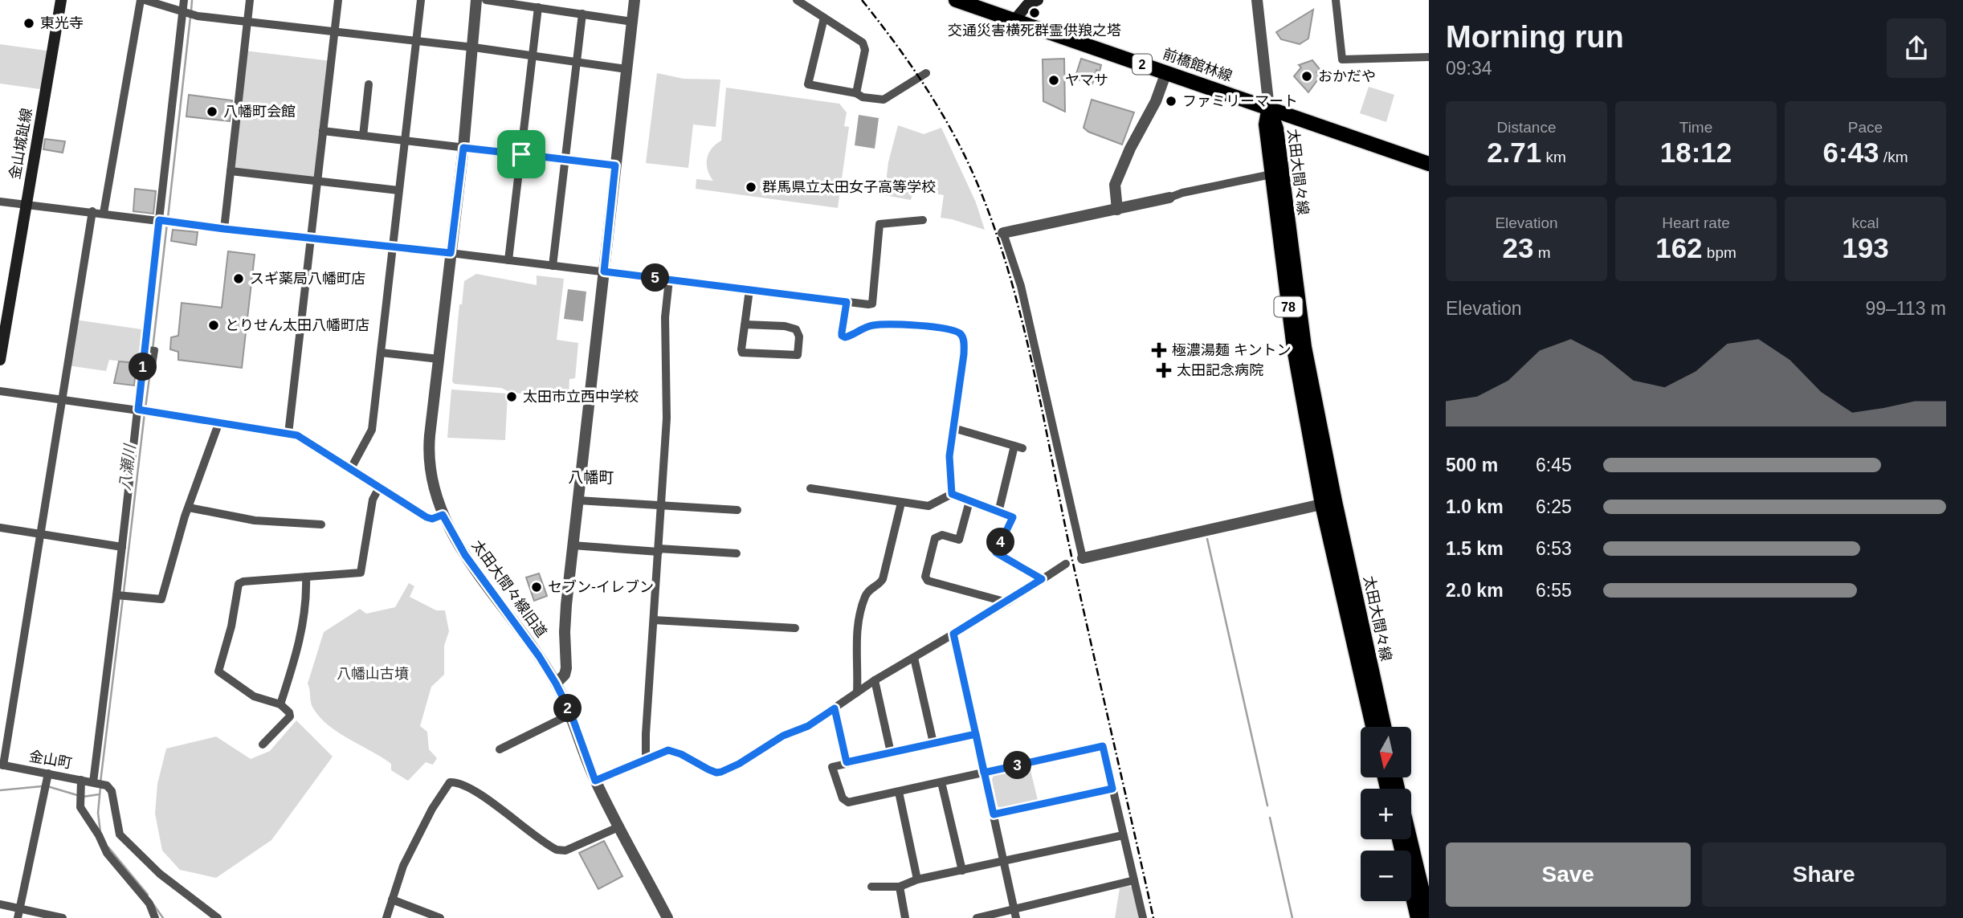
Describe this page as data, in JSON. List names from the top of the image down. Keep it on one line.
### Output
{"streets":{"main road":["2","前橋館林線","金山城趾線","太田大間々線","78"],"street":["太田大間々線旧道","金山町"]},"crossings":[["前橋館林線","太田大間々線"]],"districts":["八幡町"],"water":["八瀬川"],"parks":["八幡山古墳"],"places":{"other":["交通災害横死群霊供羪之塔","東光寺","おかだや","ヤマサ","ファミリーマート","八幡町会館","群馬県立太田女子高等学校","スギ薬局八幡町店","とりせん太田八幡町店","太田市立西中学校","セブン-イレブン"],"health":["極濃湯麺 キントン","太田記念病院"]},"north":"bottom","page":{"heading":["Morning run","09:34"],"stats":[["Distance","2.71 km"],["Time","18:12"],["Pace","6:43 /km"],["Elevation","23 m"],["Heart rate","162 bpm"],["kcal","193"]],"pins":["5","1","4","2","3"],"chart":["Elevation","99–113 m"],"list":[{"name":"500 m","note":"6:45"},{"name":"1.0 km","note":"6:25"},{"name":"1.5 km","note":"6:53"},{"name":"2.0 km","note":"6:55"}],"map_buttons":["+","−"],"buttons":["Save","Share"]}}
